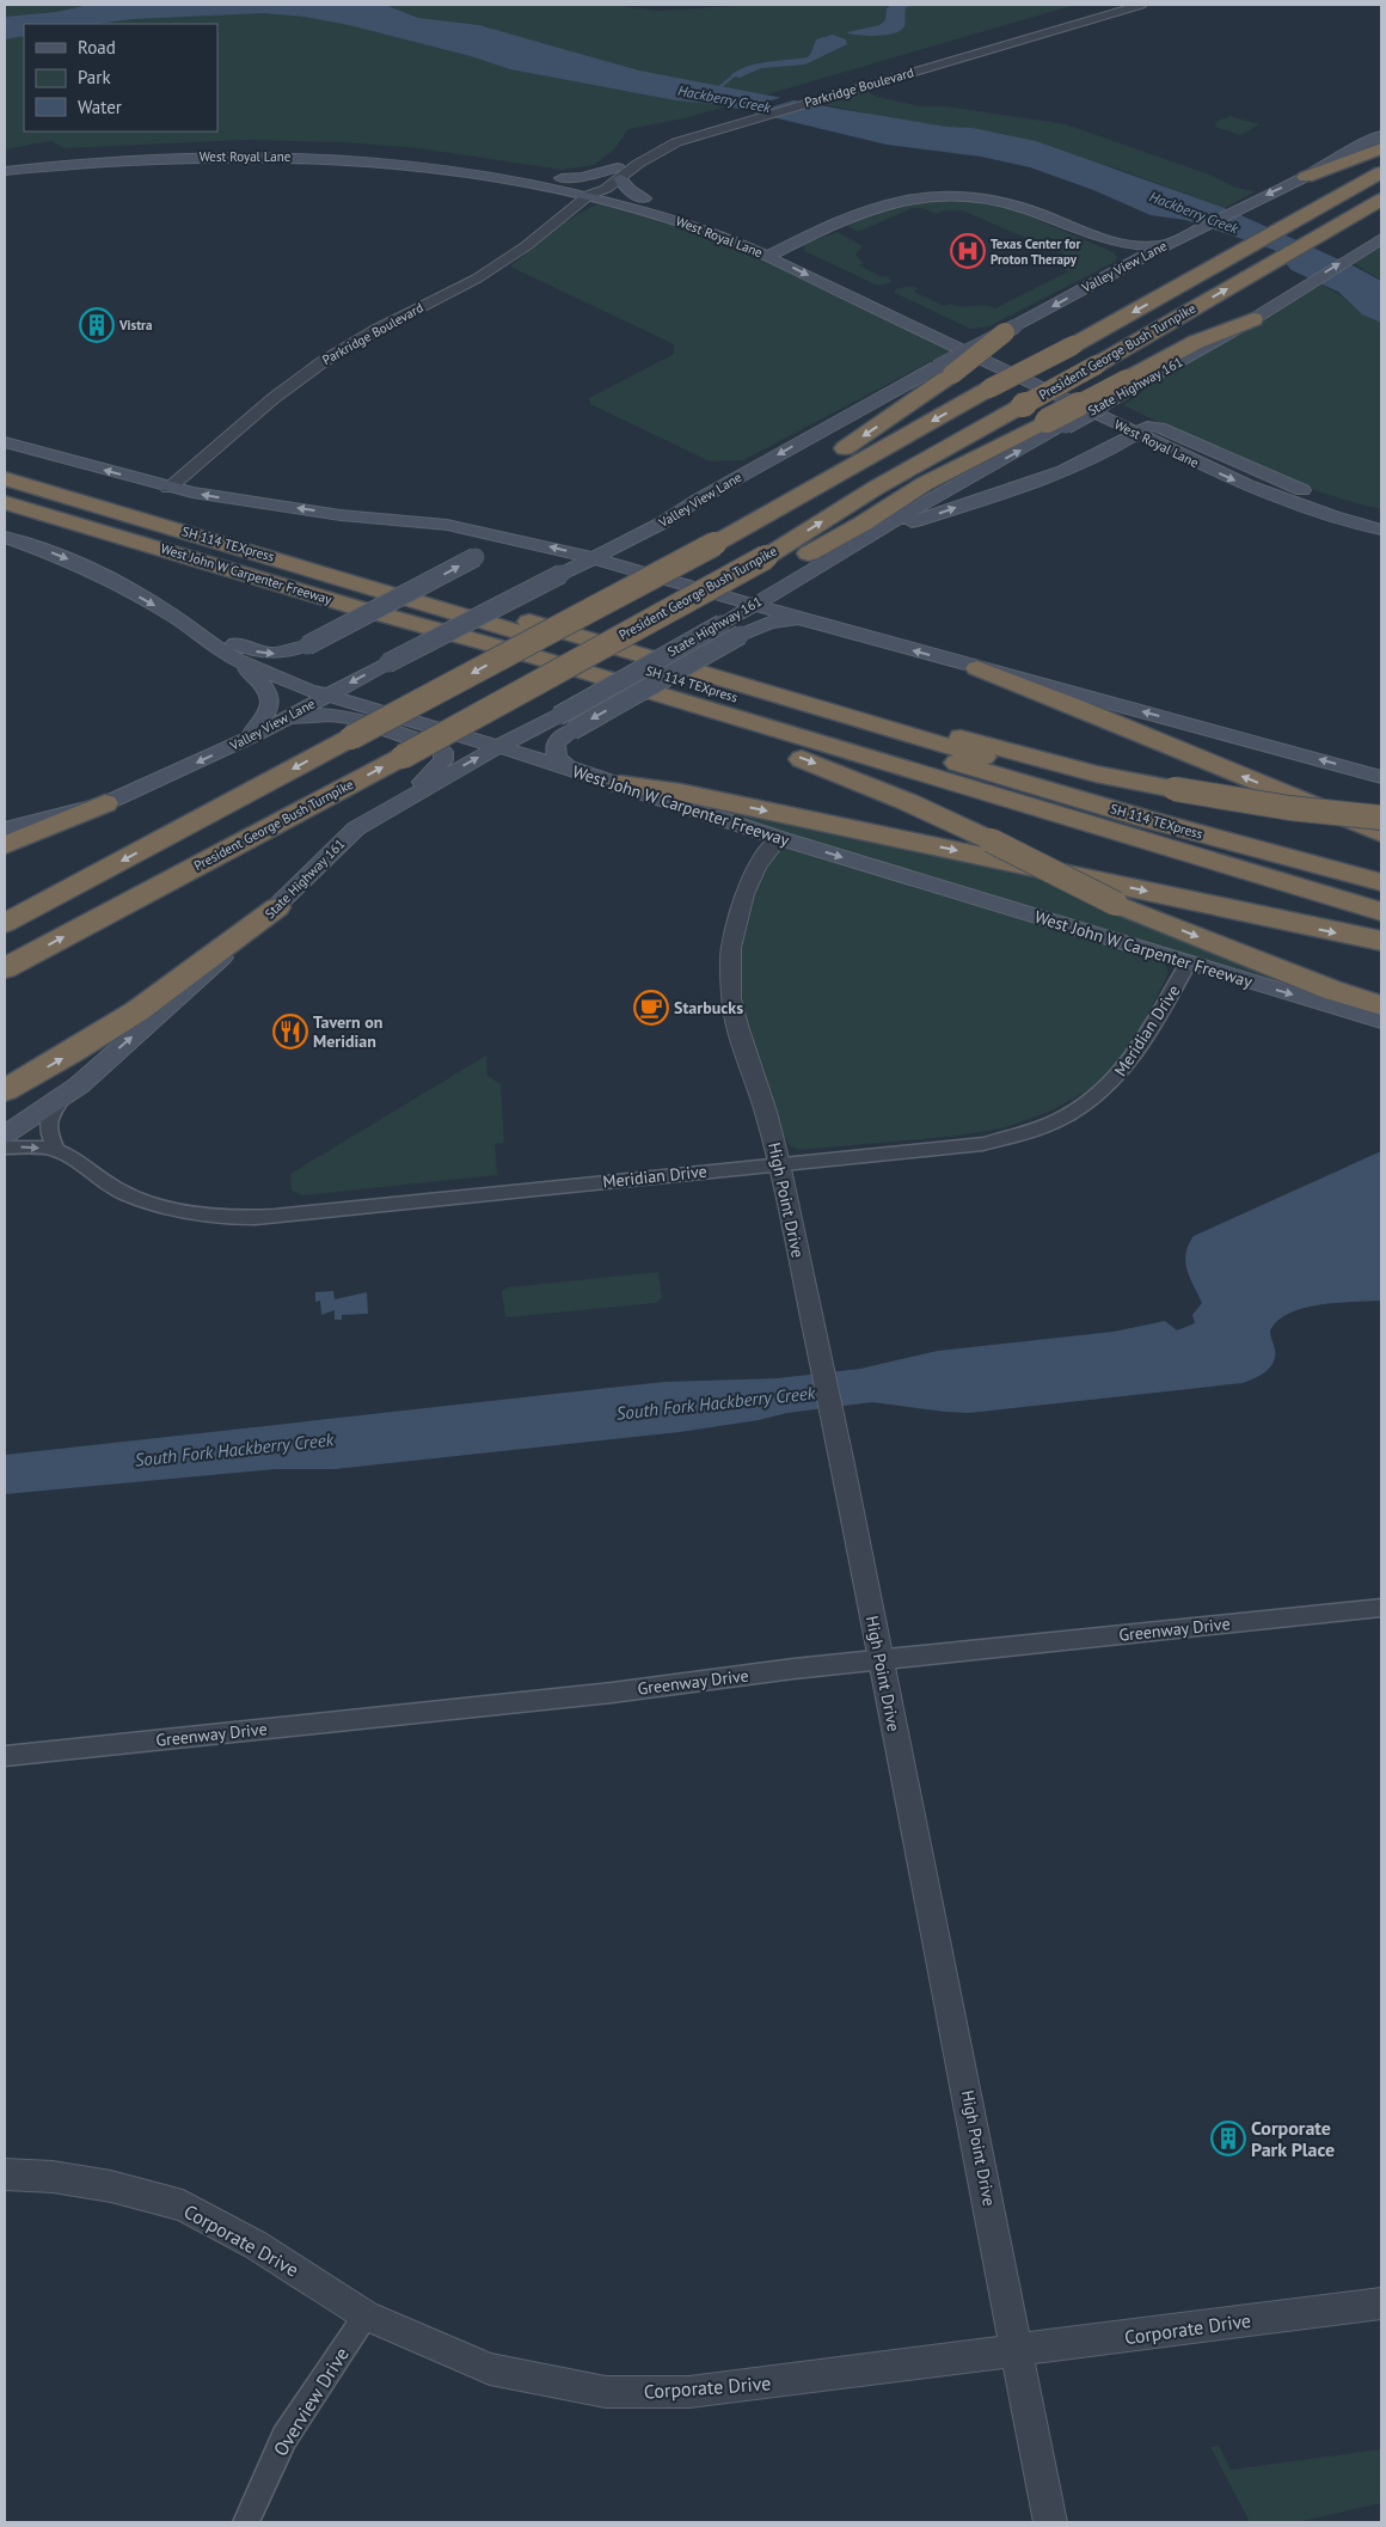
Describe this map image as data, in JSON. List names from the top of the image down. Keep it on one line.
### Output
{"streets":{"highway":["President George Bush Turnpike","SH 114 TEXpress","West John W Carpenter Freeway"],"main road":["West Royal Lane","Valley View Lane","State Highway 161"],"street":["Parkridge Boulevard","Meridian Drive","High Point Drive","Greenway Drive","Corporate Drive","Overview Drive"]},"crossings":[["Parkridge Boulevard","West Royal Lane"],["Valley View Lane","West John W Carpenter Freeway"],["State Highway 161","West John W Carpenter Freeway"],["SH 114 TEXpress","West John W Carpenter Freeway"],["West John W Carpenter Freeway","Meridian Drive"],["West John W Carpenter Freeway","High Point Drive"],["Meridian Drive","High Point Drive"],["High Point Drive","Greenway Drive"],["High Point Drive","Corporate Drive"],["Corporate Drive","Overview Drive"]],"water":["Hackberry Creek","South Fork Hackberry Creek"],"places":{"hospital":["Texas Center for Proton Therapy"],"building":["Vistra","Corporate Park Place"],"cafe":["Starbucks"],"restaurant":["Tavern on Meridian"]},"legend":["Road","Park","Water"]}
